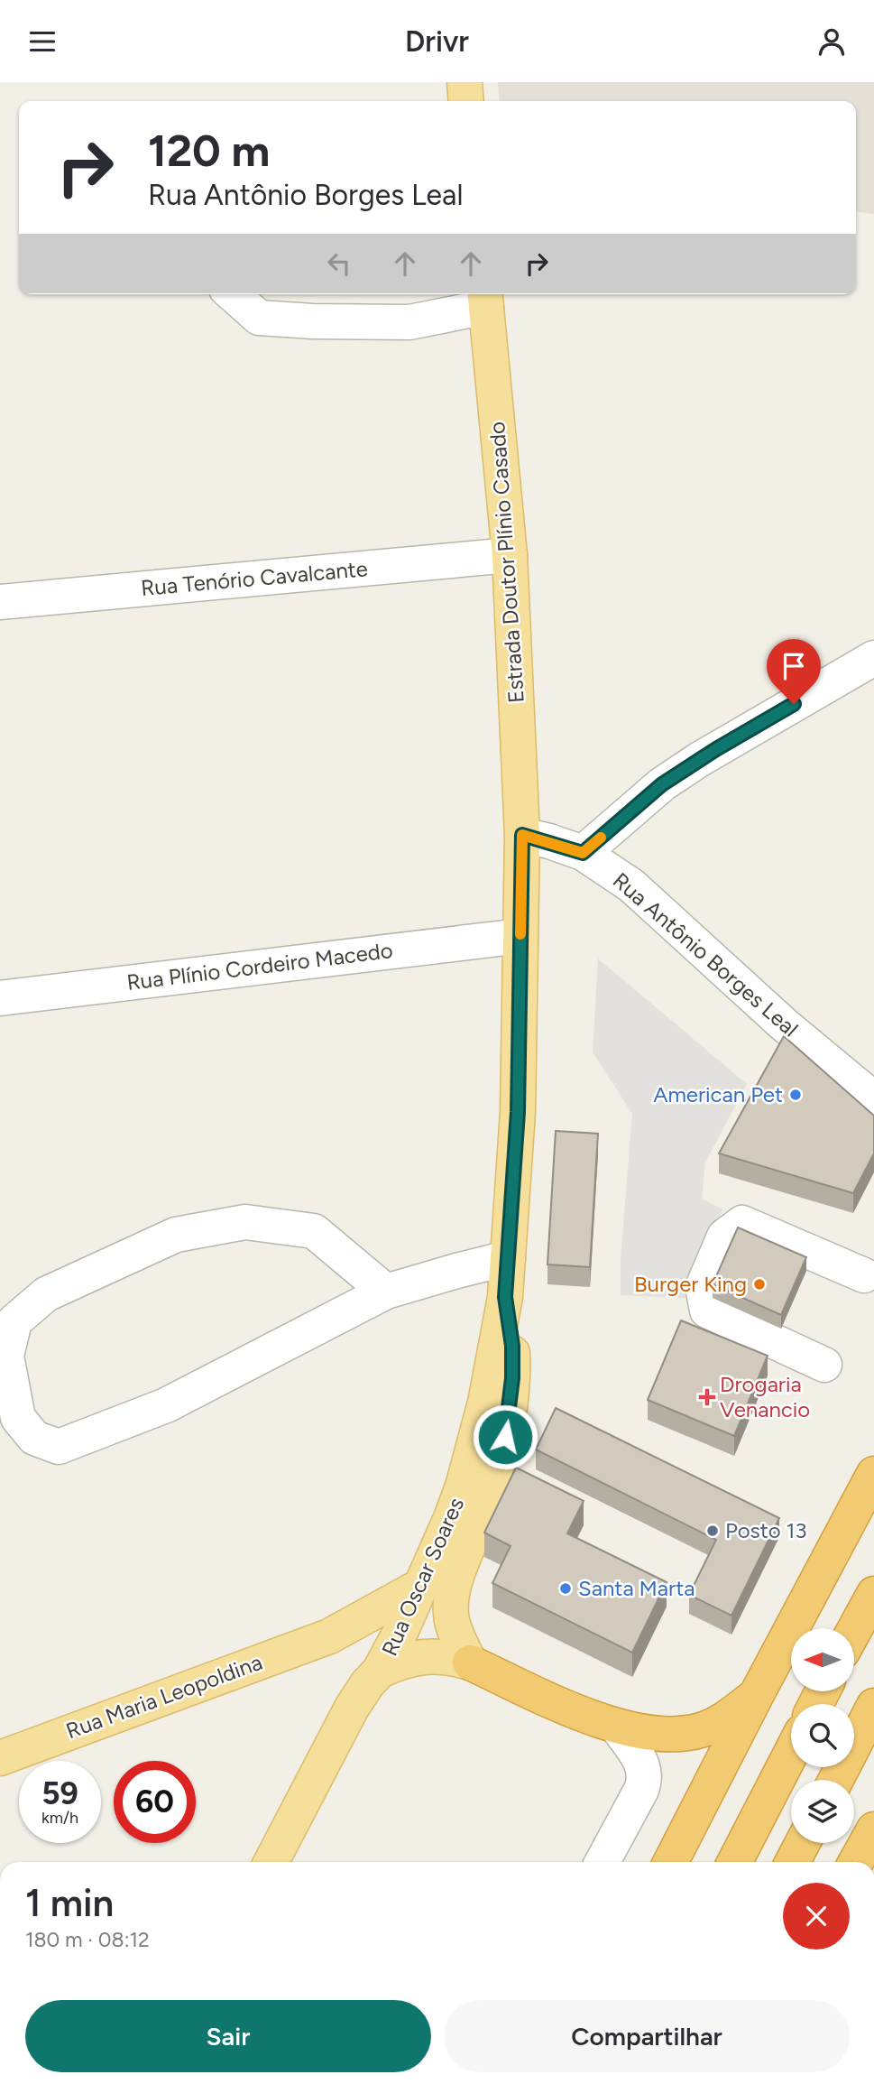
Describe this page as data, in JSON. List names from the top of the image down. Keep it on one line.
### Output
{"streets":{"main road":["Estrada Doutor Plínio Casado","Rua Oscar Soares","Rua Maria Leopoldina"],"street":["Rua Tenório Cavalcante","Rua Antônio Borges Leal","Rua Plínio Cordeiro Macedo"]},"crossings":[["Estrada Doutor Plínio Casado","Rua Tenório Cavalcante"],["Estrada Doutor Plínio Casado","Rua Antônio Borges Leal"],["Estrada Doutor Plínio Casado","Rua Oscar Soares"],["Rua Antônio Borges Leal","Rua Oscar Soares"],["Rua Plínio Cordeiro Macedo","Rua Oscar Soares"],["Rua Oscar Soares","Rua Maria Leopoldina"]],"places":{"other":["American Pet","Burger King","Posto 13","Santa Marta"],"health":["Drogaria Venancio"]},"north":"left","page":{"header":"Drivr","turn":["120 m","Rua Antônio Borges Leal"],"speed":"59 km/h","limit":"60","heading":["1 min","180 m · 08:12"],"buttons":["Sair","Compartilhar"]}}
